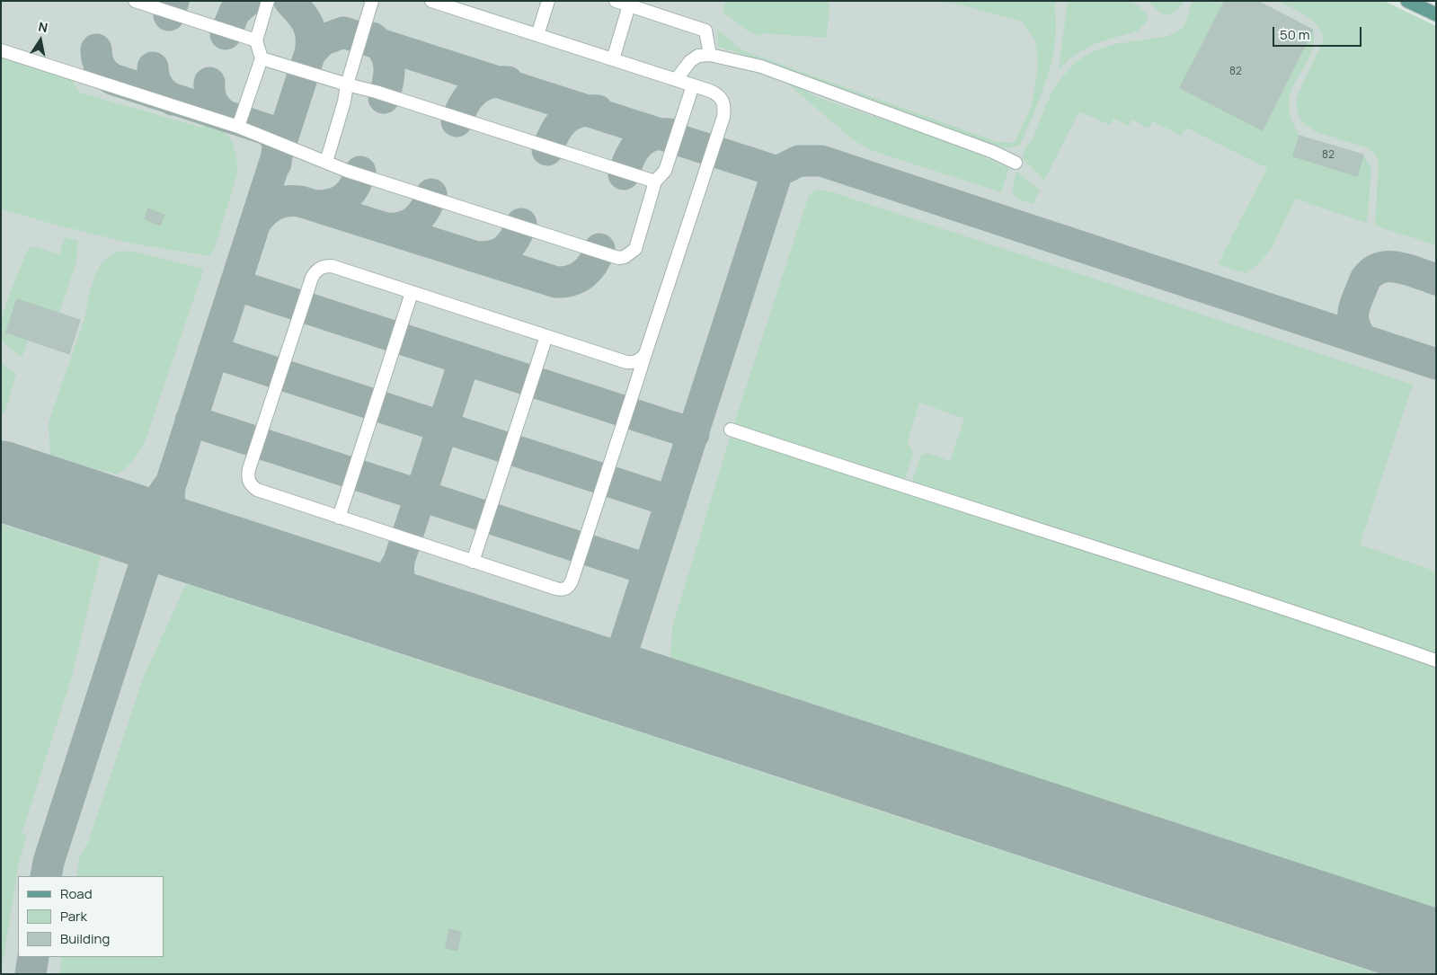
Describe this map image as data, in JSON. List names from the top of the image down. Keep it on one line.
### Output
{"house_numbers":["82","82"],"legend":["Road","Park","Building"],"scale_bar":"50 m","north":"top"}
